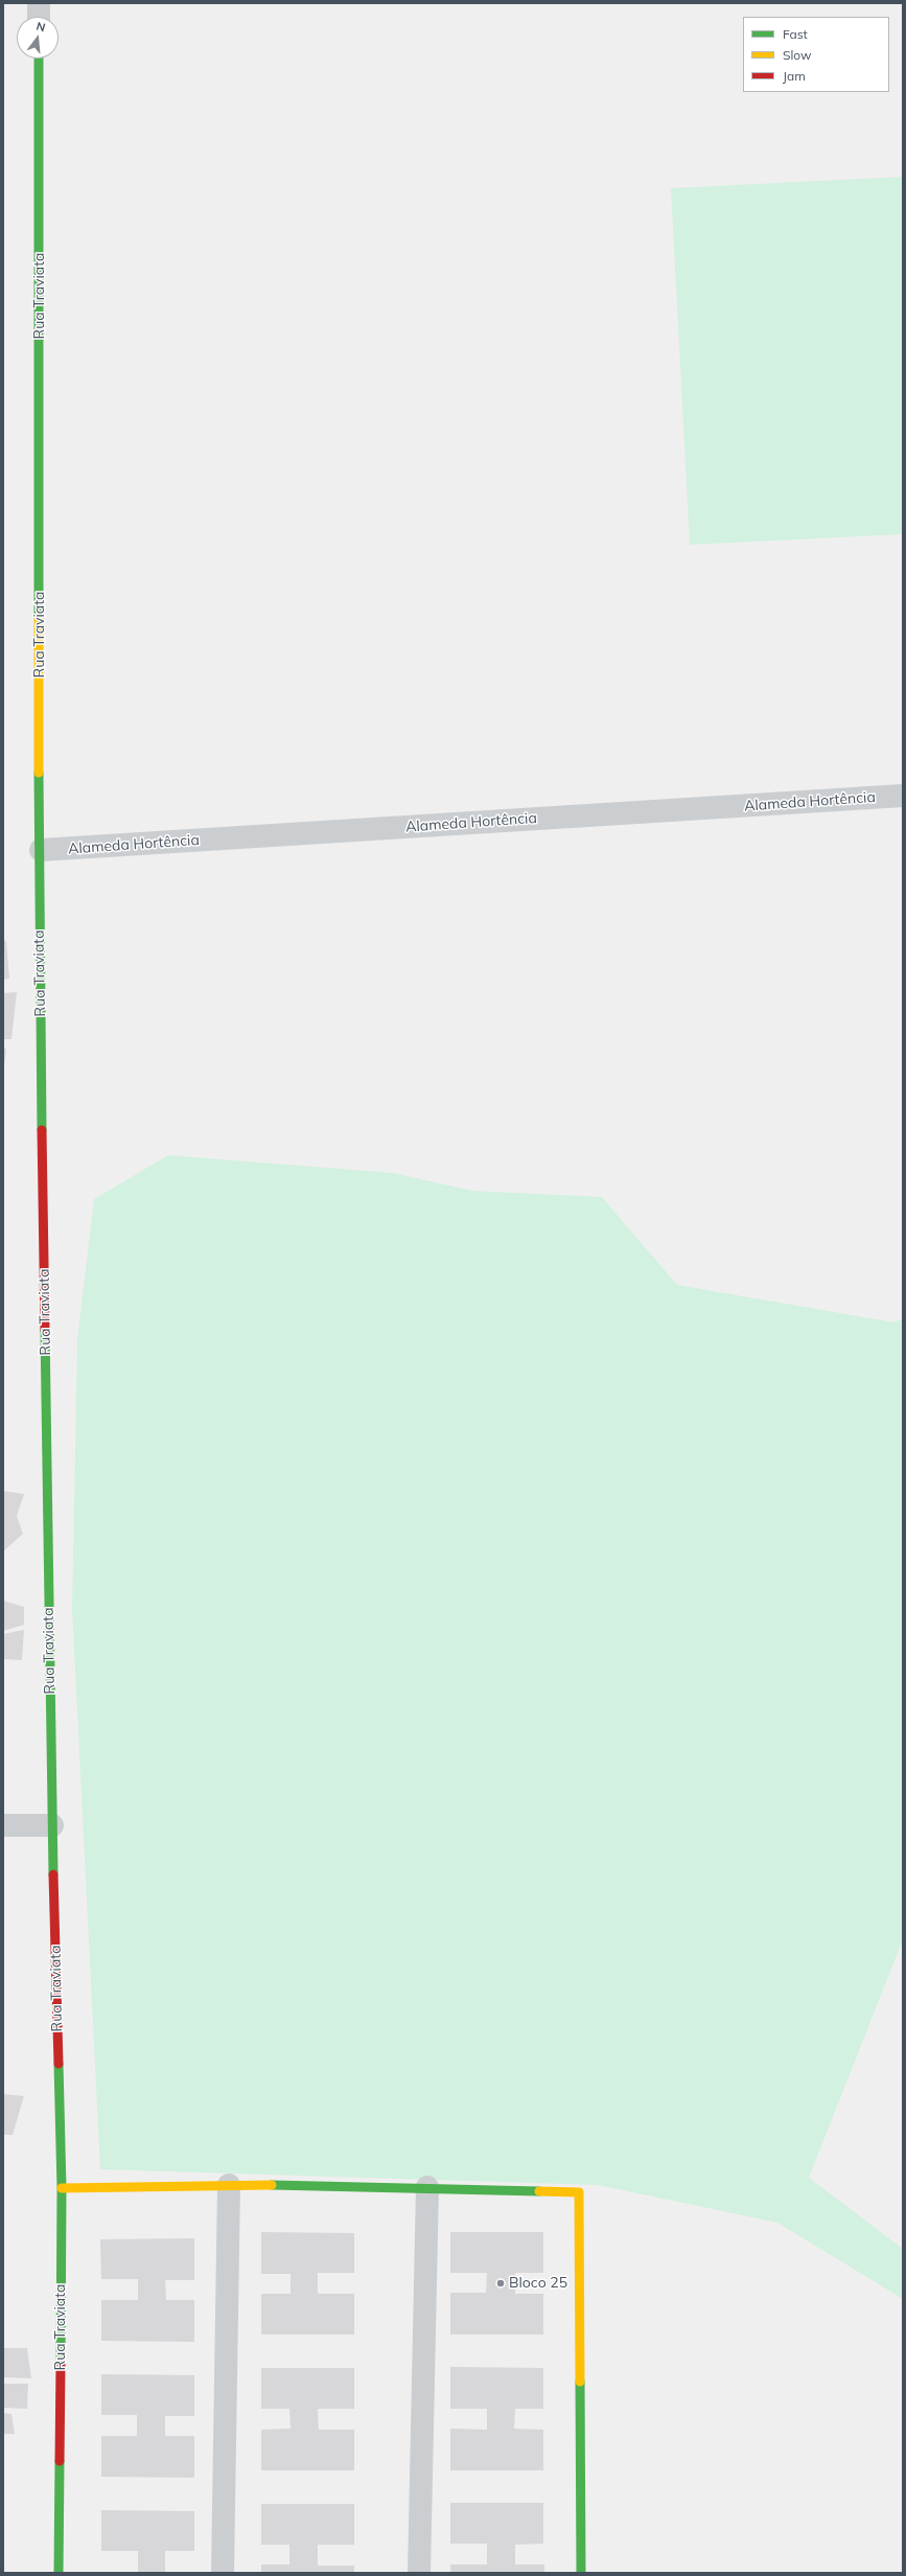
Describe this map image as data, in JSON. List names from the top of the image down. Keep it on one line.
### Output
{"streets":{"street":["Rua Traviata","Alameda Hortência"]},"crossings":[["Rua Traviata","Alameda Hortência"]],"places":["Bloco 25"],"legend":["Fast","Slow","Jam"],"north":"top"}
